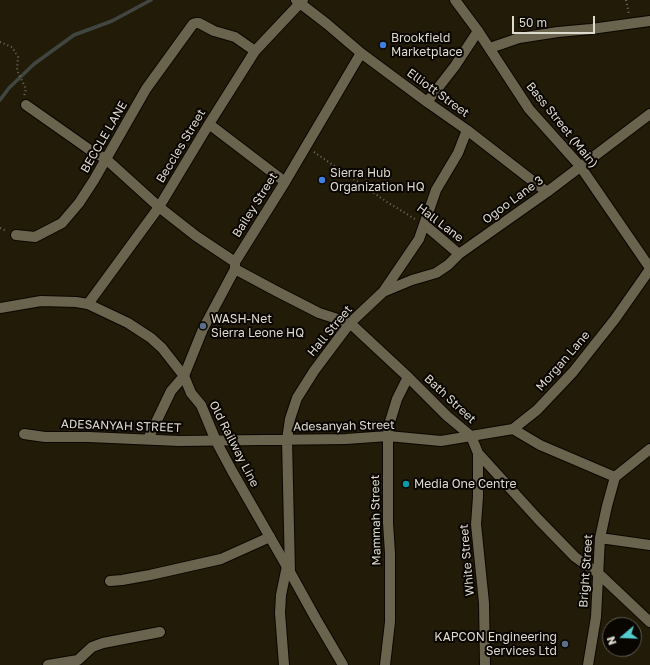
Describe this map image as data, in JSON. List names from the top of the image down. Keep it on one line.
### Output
{"streets":{"street":["Elliott Street","Bass Street (Main)","BECCLE LANE","Beccles Street","Ogoo Lane 3","Bailey Street","Hall Lane","Hall Street","Morgan Lane","Bath Street","ADESANYAH STREET","Adesanyah Street","Old Railway Line","Mammah Street","White Street","Bright Street"]},"crossings":[["Elliott Street","Beccles Street"],["Elliott Street","Ogoo Lane 3"],["Elliott Street","Bailey Street"],["Elliott Street","Hall Street"],["Bass Street (Main)","Ogoo Lane 3"],["Bass Street (Main)","Morgan Lane"],["BECCLE LANE","Beccles Street"],["BECCLE LANE","Bath Street"],["Beccles Street","Bath Street"],["Beccles Street","Old Railway Line"],["Ogoo Lane 3","Hall Lane"],["Ogoo Lane 3","Hall Street"],["Bailey Street","Hall Lane"],["Bailey Street","Bath Street"],["Bailey Street","ADESANYAH STREET"],["Bailey Street","Old Railway Line"],["Hall Lane","Hall Street"],["Hall Street","Bath Street"],["Hall Street","Adesanyah Street"],["Hall Street","Old Railway Line"],["Morgan Lane","Bath Street"],["Morgan Lane","Adesanyah Street"],["Bath Street","Adesanyah Street"],["Bath Street","Mammah Street"],["Bath Street","White Street"],["Bath Street","Bright Street"],["ADESANYAH STREET","Adesanyah Street"],["ADESANYAH STREET","Old Railway Line"],["Adesanyah Street","Old Railway Line"],["Adesanyah Street","Mammah Street"]],"places":["Brookfield Marketplace","Sierra Hub Organization HQ","WASH-Net Sierra Leone HQ","Media One Centre","KAPCON Engineering Services Ltd"],"scale_bar":"50 m","north":"left"}
